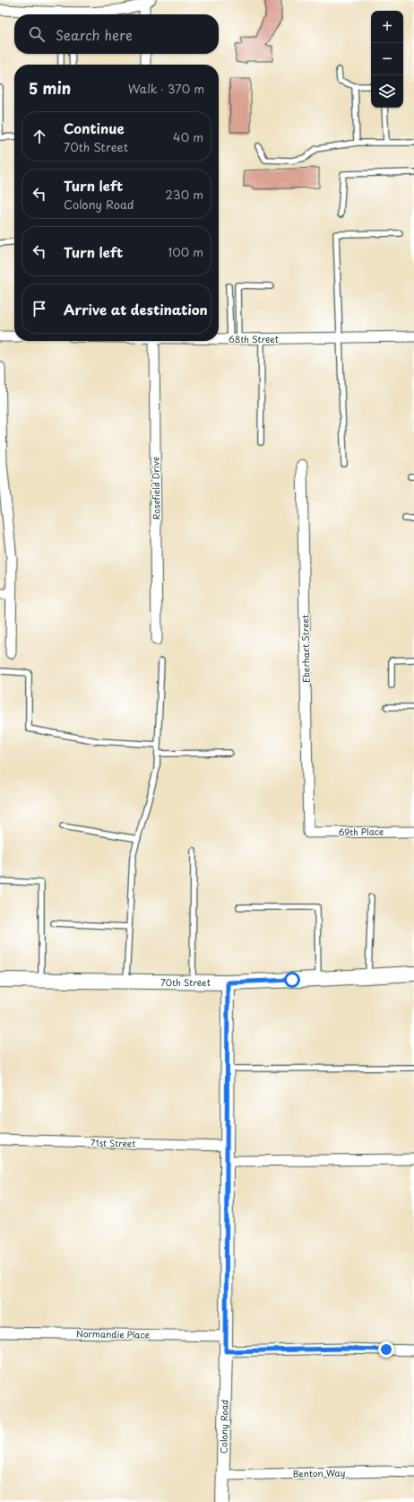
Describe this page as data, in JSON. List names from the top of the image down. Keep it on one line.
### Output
{"streets":{"main road":["70th Street"],"street":["68th Street","Rosefield Drive","Eberhart Street","69th Place","71st Street","Normandie Place","Colony Road","Benton Way"]},"crossings":[["Eberhart Street","69th Place"],["Normandie Place","Colony Road"],["Colony Road","Benton Way"]],"page":{"map_buttons":["+","−"],"search":"Search here","heading":["5 min","Walk · 370 m"],"list":[["Continue","70th Street","40 m"],["Turn left","Colony Road","230 m"],["Turn left","100 m"],"Arrive at destination"]}}
